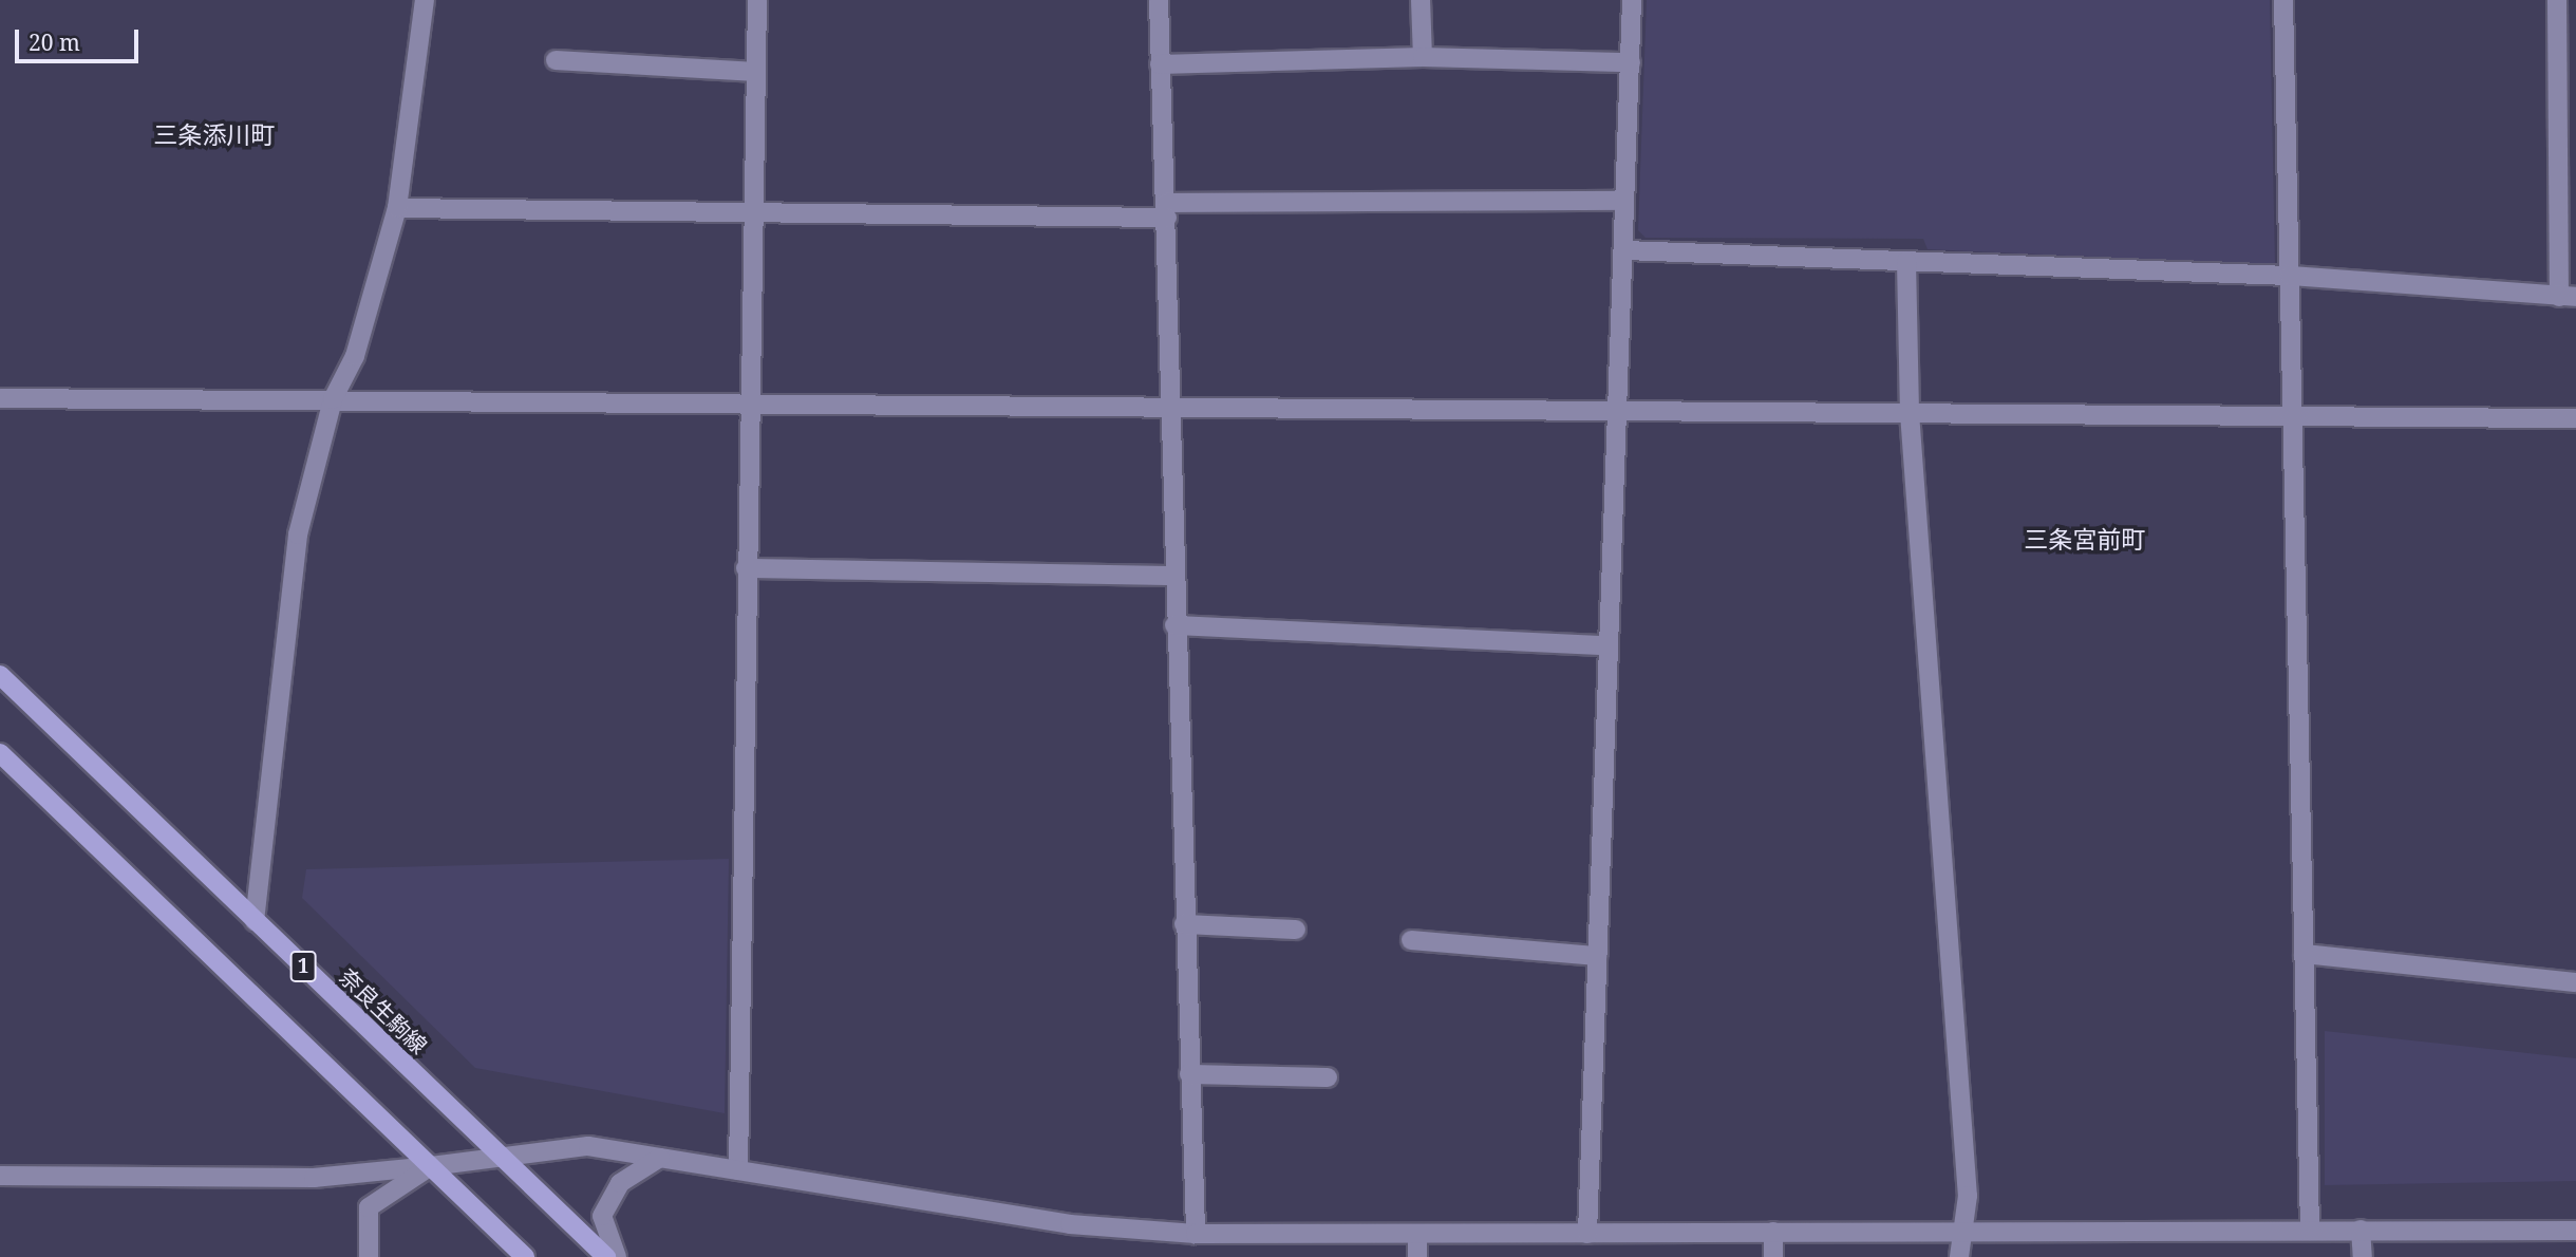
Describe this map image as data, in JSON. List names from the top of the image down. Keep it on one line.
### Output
{"streets":{"main road":["1","奈良生駒線"]},"districts":["三条添川町","三条宮前町"],"scale_bar":"20 m"}
